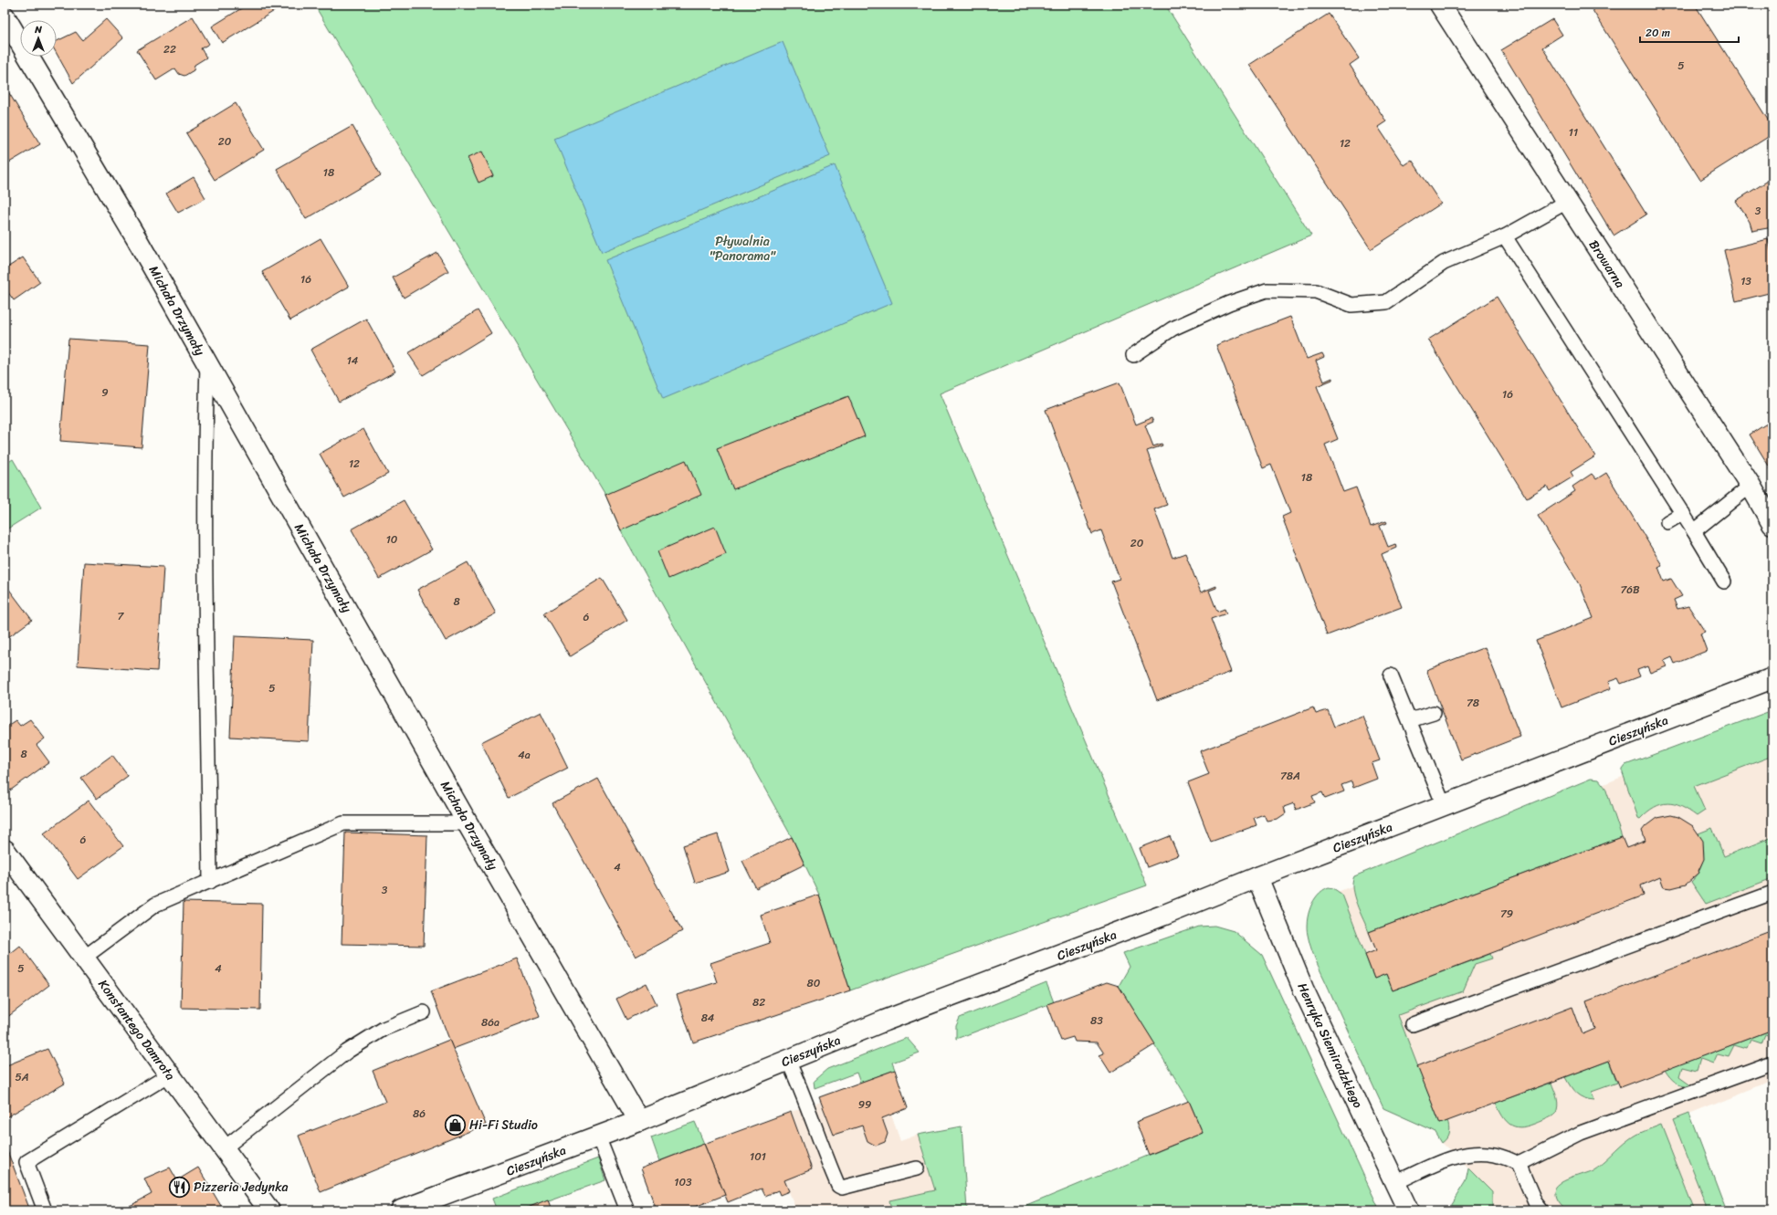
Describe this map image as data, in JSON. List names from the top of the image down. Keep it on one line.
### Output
{"streets":{"street":["Browarna","Michała Drzymały","Cieszyńska","Konstantego Damrota","Henryka Siemiradzkiego"]},"crossings":[["Michała Drzymały","Cieszyńska"],["Cieszyńska","Henryka Siemiradzkiego"]],"parks":["Pływalnia \"Panorama\""],"places":{"shop":["Hi-Fi Studio"],"restaurant":["Pizzeria Jedynka"]},"house_numbers":["22","5","11","20","12","18","3","16","13","14","9","16","12","18","10","20","76B","8","7","6","5","78","8","4a","78A","6","4","3","79","5","4","80","82","84","83","86a","5A","99","86","101","103"],"scale_bar":"20 m","north":"top"}
